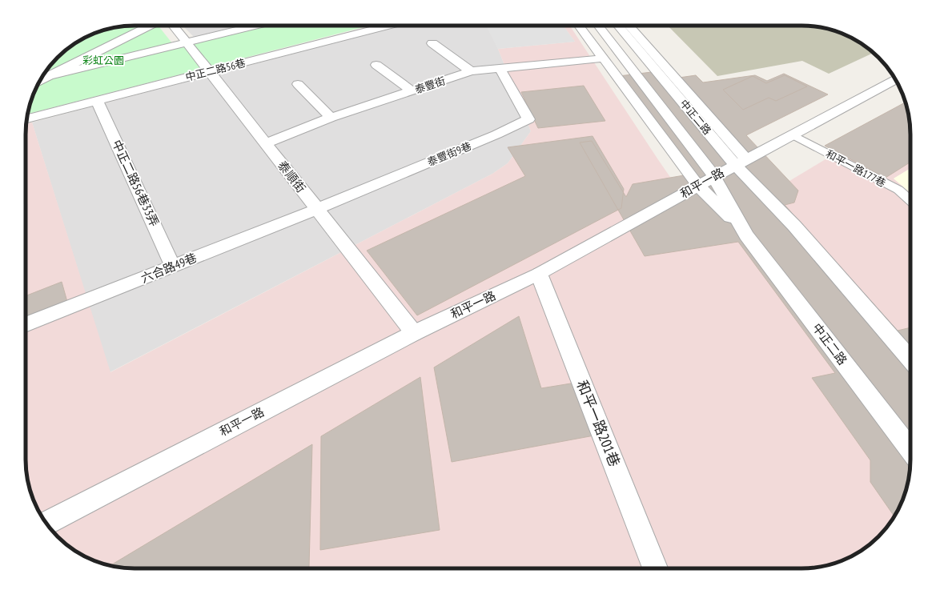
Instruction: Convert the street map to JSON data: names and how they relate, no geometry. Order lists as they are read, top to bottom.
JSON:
{
  "streets": {
    "street": [
      "中正二路56巷",
      "泰豐街",
      "中正二路",
      "泰豐街9巷",
      "泰順街",
      "中正二路56巷33弄",
      "和平一路",
      "六合路49巷",
      "和平一路201巷"
    ],
    "lane": ["和平一路177巷"]
  },
  "crossings": [
    ["中正二路56巷", "泰順街"],
    ["中正二路56巷", "中正二路56巷33弄"],
    ["泰豐街", "中正二路"],
    ["泰豐街", "泰豐街9巷"],
    ["泰豐街", "泰順街"],
    ["中正二路", "和平一路"],
    ["泰豐街9巷", "泰順街"],
    ["泰豐街9巷", "六合路49巷"],
    ["和平一路177巷", "和平一路"],
    ["泰順街", "和平一路"],
    ["泰順街", "六合路49巷"],
    ["中正二路56巷33弄", "六合路49巷"],
    ["和平一路", "和平一路201巷"]
  ],
  "parks": ["彩虹公園"]
}
